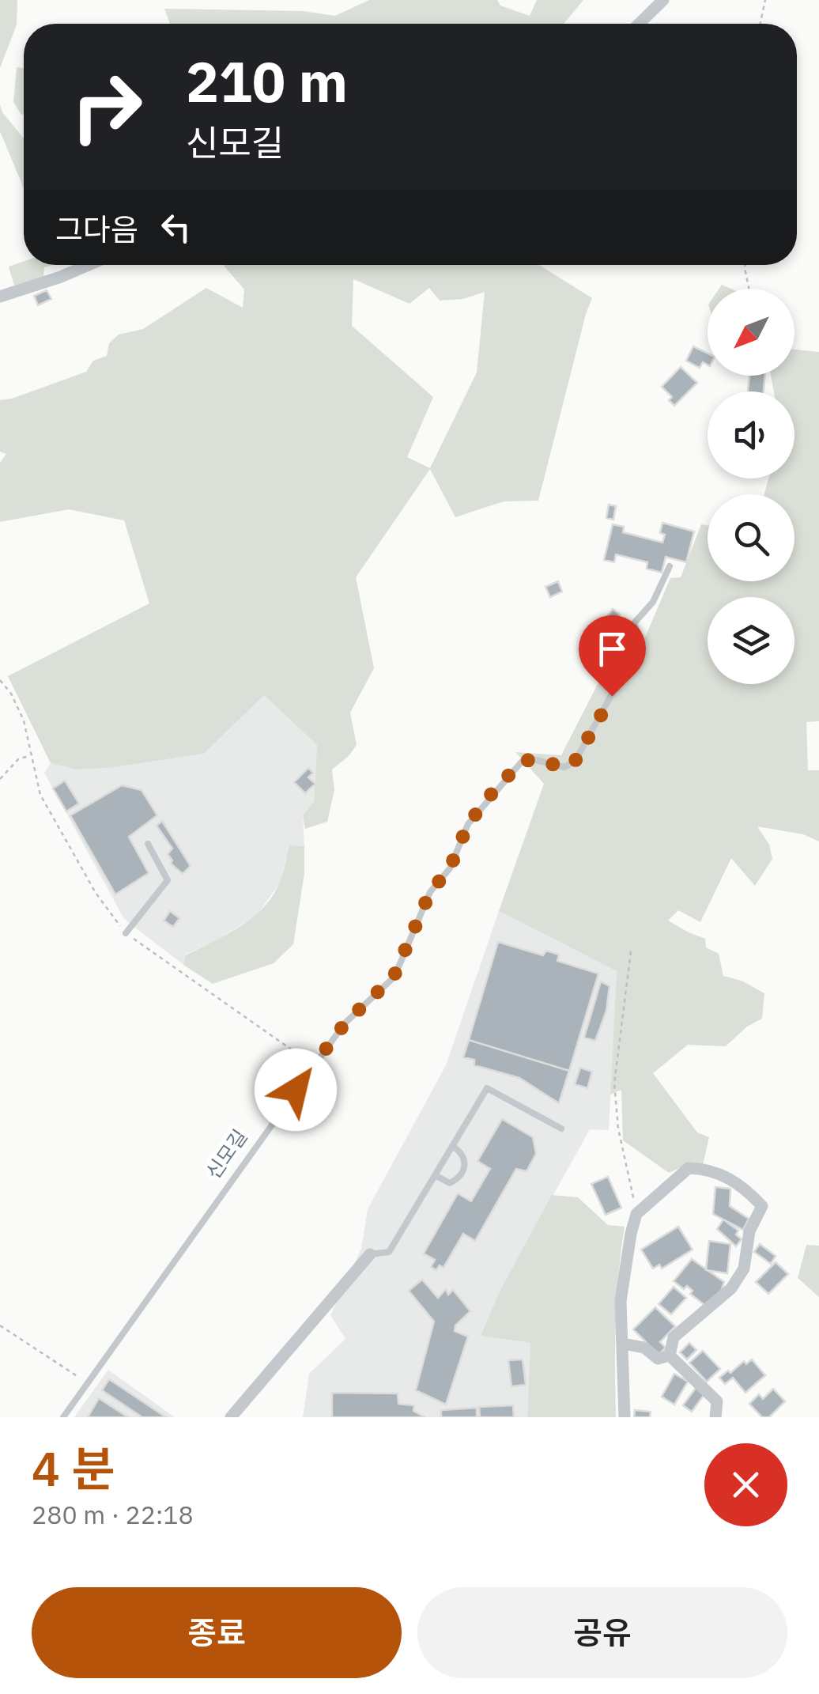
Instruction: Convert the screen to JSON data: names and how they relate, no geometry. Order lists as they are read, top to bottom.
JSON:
{
  "streets": {
    "lane": ["신모길"]
  },
  "north": "bottom left",
  "page": {
    "turn": ["210 m", "신모길"],
    "then": "그다음",
    "heading": ["4 분", "280 m · 22:18"],
    "buttons": ["종료", "공유"]
  }
}
